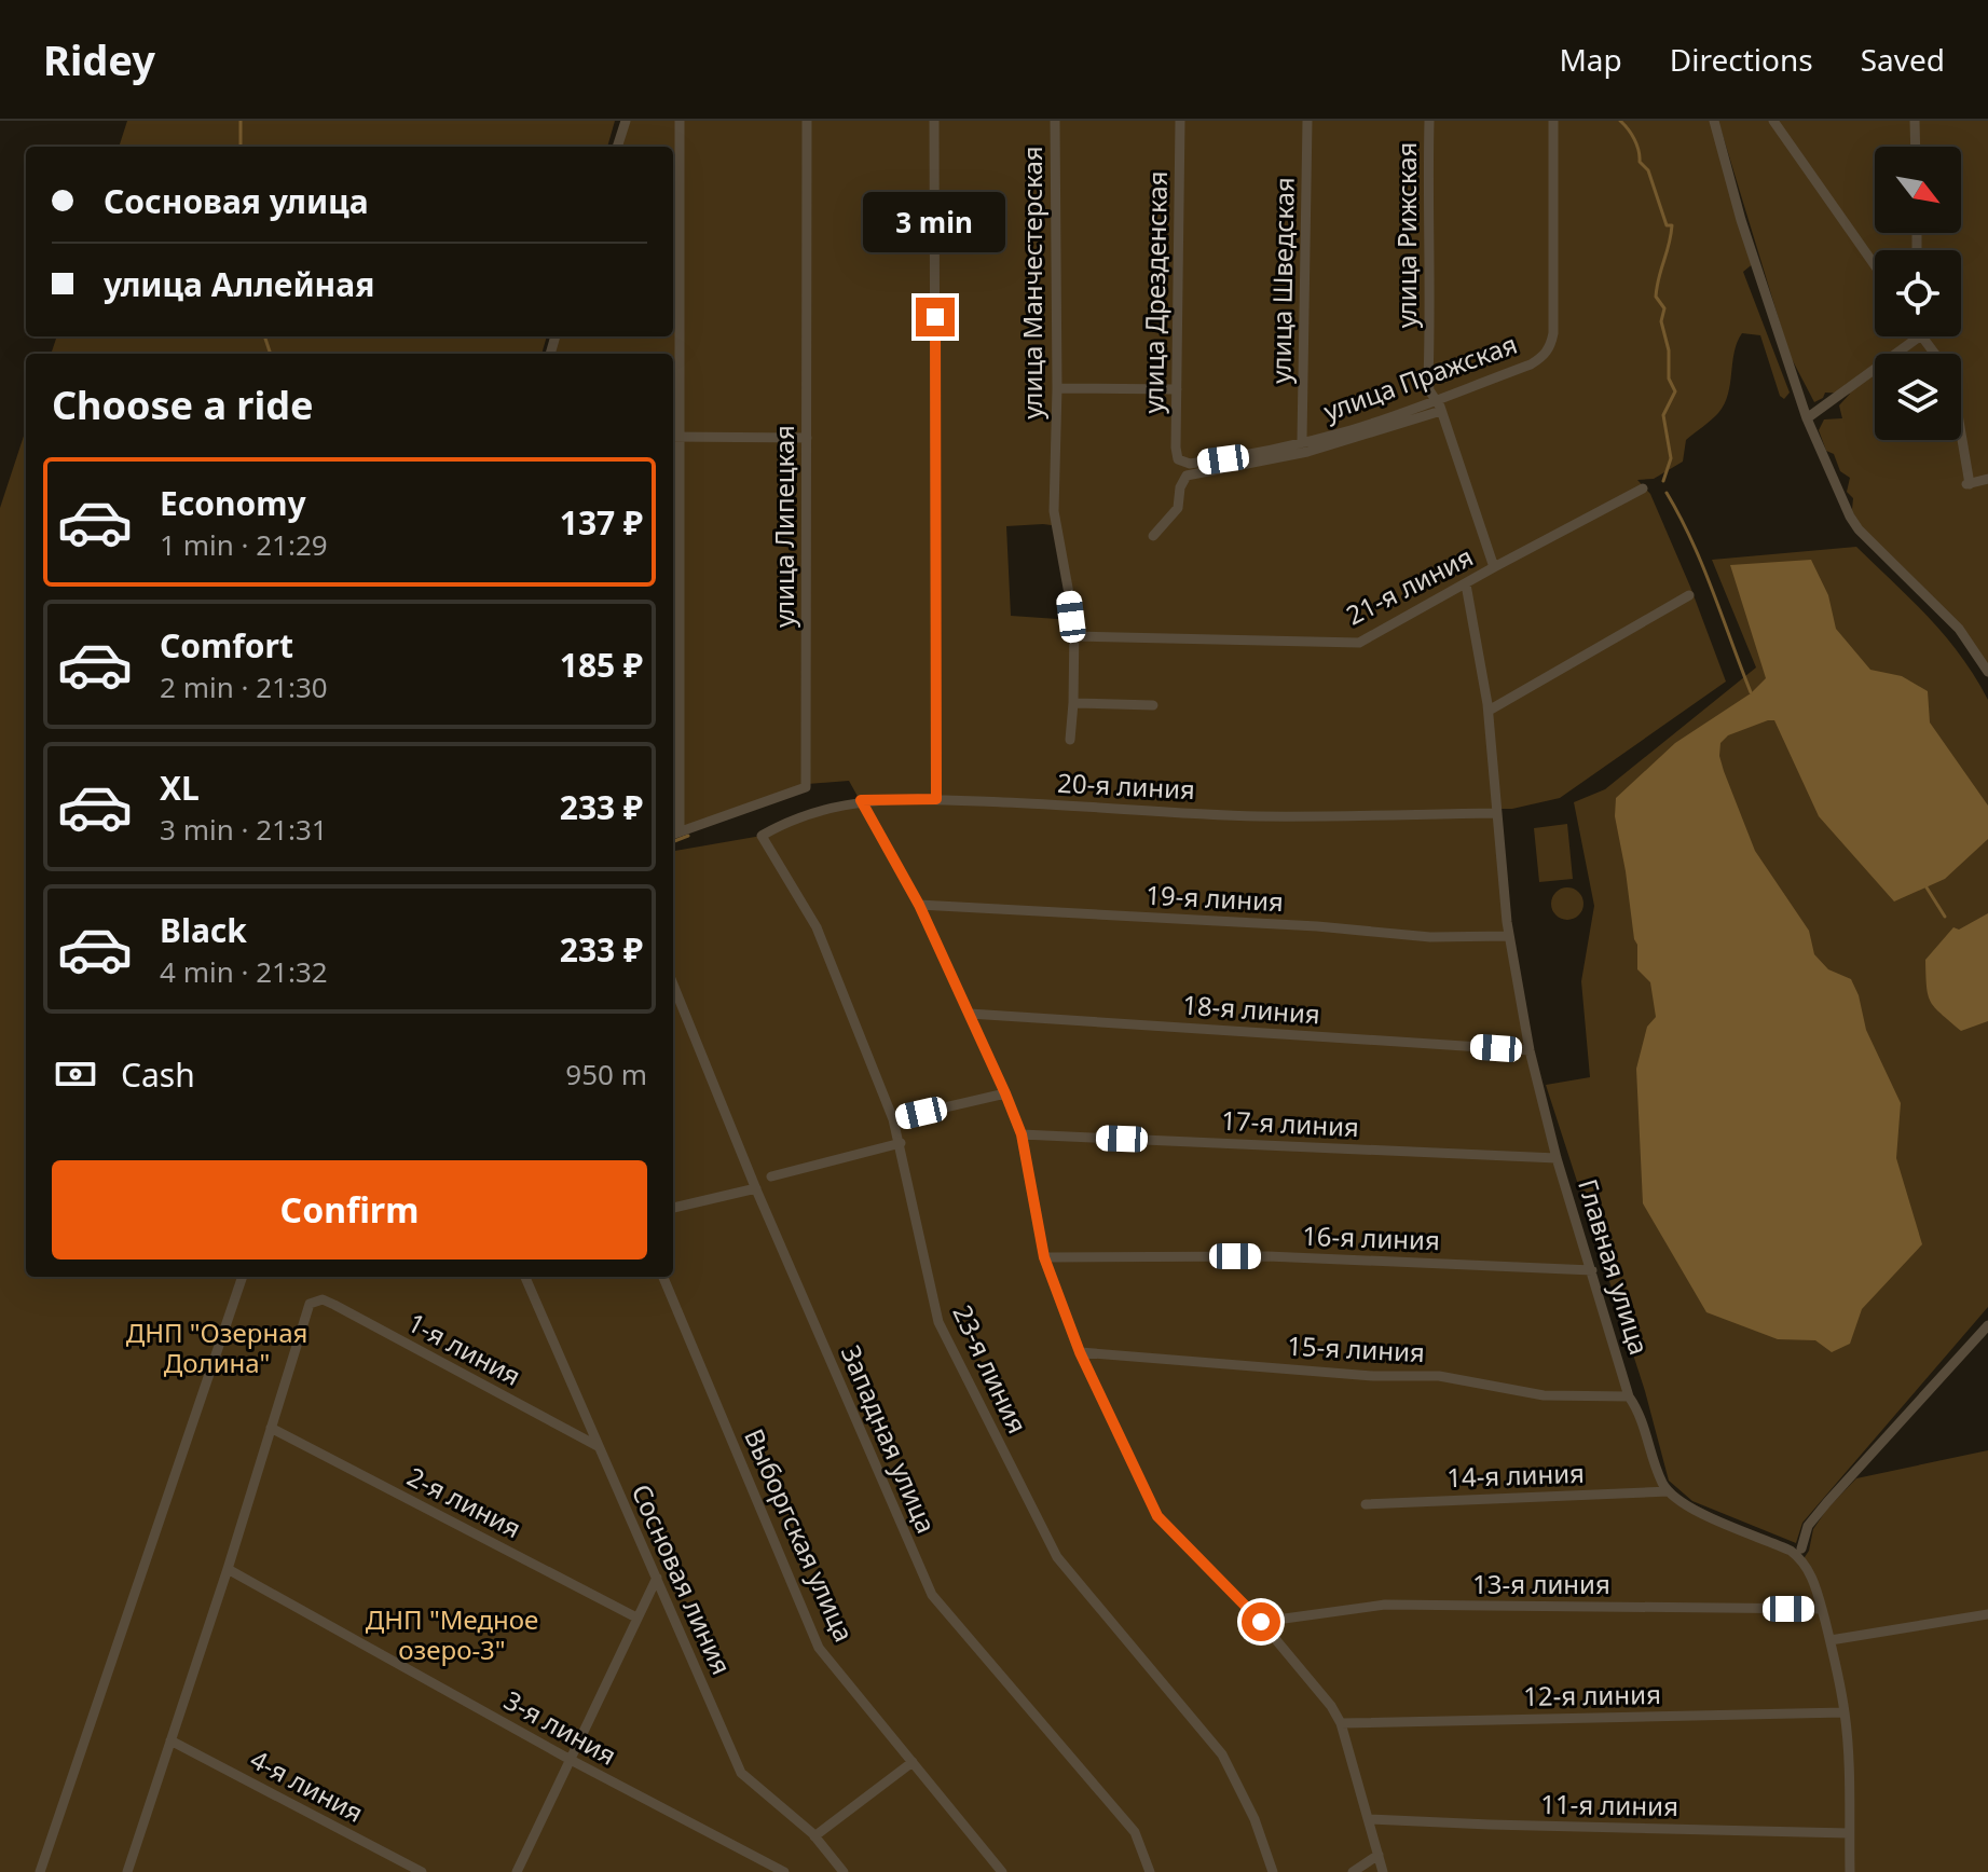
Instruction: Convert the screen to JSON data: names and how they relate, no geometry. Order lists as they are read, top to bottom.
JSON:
{
  "streets": {
    "street": [
      "улица Рижская",
      "улица Шведская",
      "улица Манчестерская",
      "улица Дрезденская",
      "улица Пражская",
      "улица Липецкая",
      "21-я линия",
      "20-я линия",
      "19-я линия",
      "18-я линия",
      "17-я линия",
      "16-я линия",
      "Главная улица",
      "1-я линия",
      "15-я линия",
      "23-я линия",
      "Западная улица",
      "14-я линия",
      "2-я линия",
      "Выборгская улица",
      "Сосновая линия",
      "13-я линия",
      "12-я линия",
      "3-я линия",
      "4-я линия",
      "11-я линия"
    ]
  },
  "crossings": [
    ["улица Рижская", "улица Пражская"],
    ["улица Шведская", "улица Пражская"],
    ["улица Манчестерская", "21-я линия"],
    ["улица Дрезденская", "улица Пражская"],
    ["21-я линия", "Главная улица"],
    ["20-я линия", "Главная улица"],
    ["20-я линия", "23-я линия"],
    ["19-я линия", "Главная улица"],
    ["18-я линия", "Главная улица"],
    ["17-я линия", "Главная улица"],
    ["16-я линия", "Главная улица"],
    ["Главная улица", "15-я линия"],
    ["Главная улица", "14-я линия"],
    ["1-я линия", "2-я линия"],
    ["1-я линия", "Сосновая линия"]
  ],
  "parks": ["ДНП \"Озерная Долина\"", "ДНП \"Медное озеро-3\""],
  "north": "bottom right",
  "page": {
    "header": "Ridey",
    "nav": ["Map", "Directions", "Saved"],
    "banner": ["Сосновая улица", "улица Аллейная"],
    "bubble": "3 min",
    "heading": "Choose a ride",
    "list": [
      {
        "name": "Economy",
        "note": "1 min · 21:29",
        "value": "137 ₽"
      },
      {
        "name": "Comfort",
        "note": "2 min · 21:30",
        "value": "185 ₽"
      },
      {
        "name": "XL",
        "note": "3 min · 21:31",
        "value": "233 ₽"
      },
      {
        "name": "Black",
        "note": "4 min · 21:32",
        "value": "233 ₽"
      }
    ],
    "pay": ["Cash", "950 m"],
    "buttons": "Confirm"
  }
}
